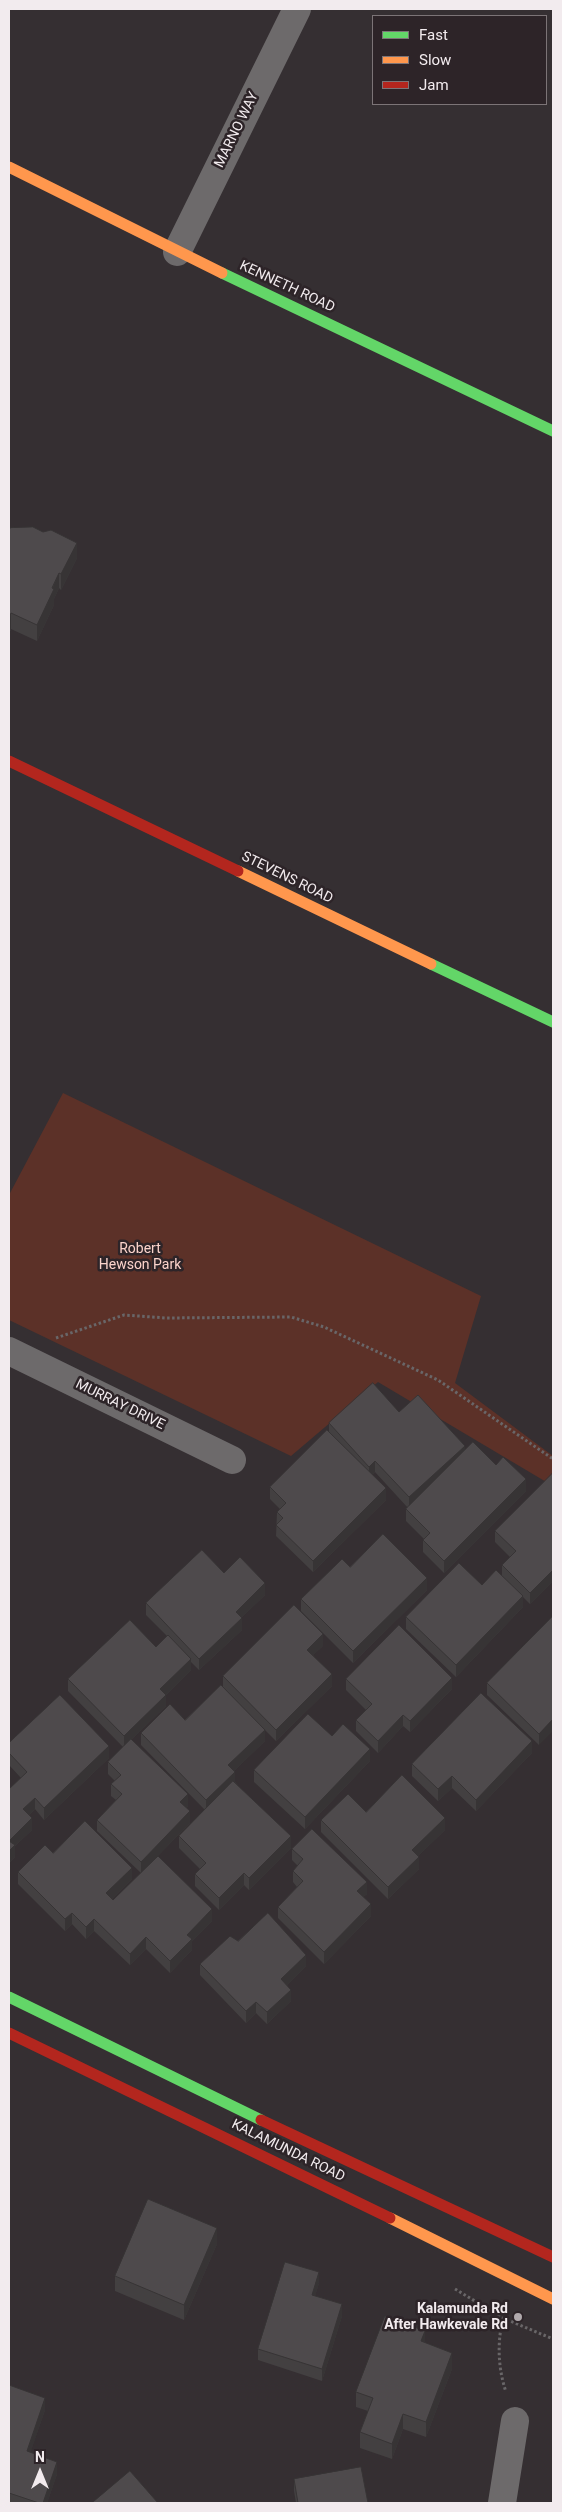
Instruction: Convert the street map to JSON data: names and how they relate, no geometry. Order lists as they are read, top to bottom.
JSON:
{
  "streets": {
    "street": [
      "MARNO WAY",
      "KENNETH ROAD",
      "STEVENS ROAD",
      "MURRAY DRIVE",
      "KALAMUNDA ROAD"
    ]
  },
  "crossings": [
    ["MARNO WAY", "KENNETH ROAD"]
  ],
  "parks": ["Robert Hewson Park"],
  "places": ["Kalamunda Rd After Hawkevale Rd"],
  "legend": ["Fast", "Slow", "Jam"],
  "north": "top"
}
